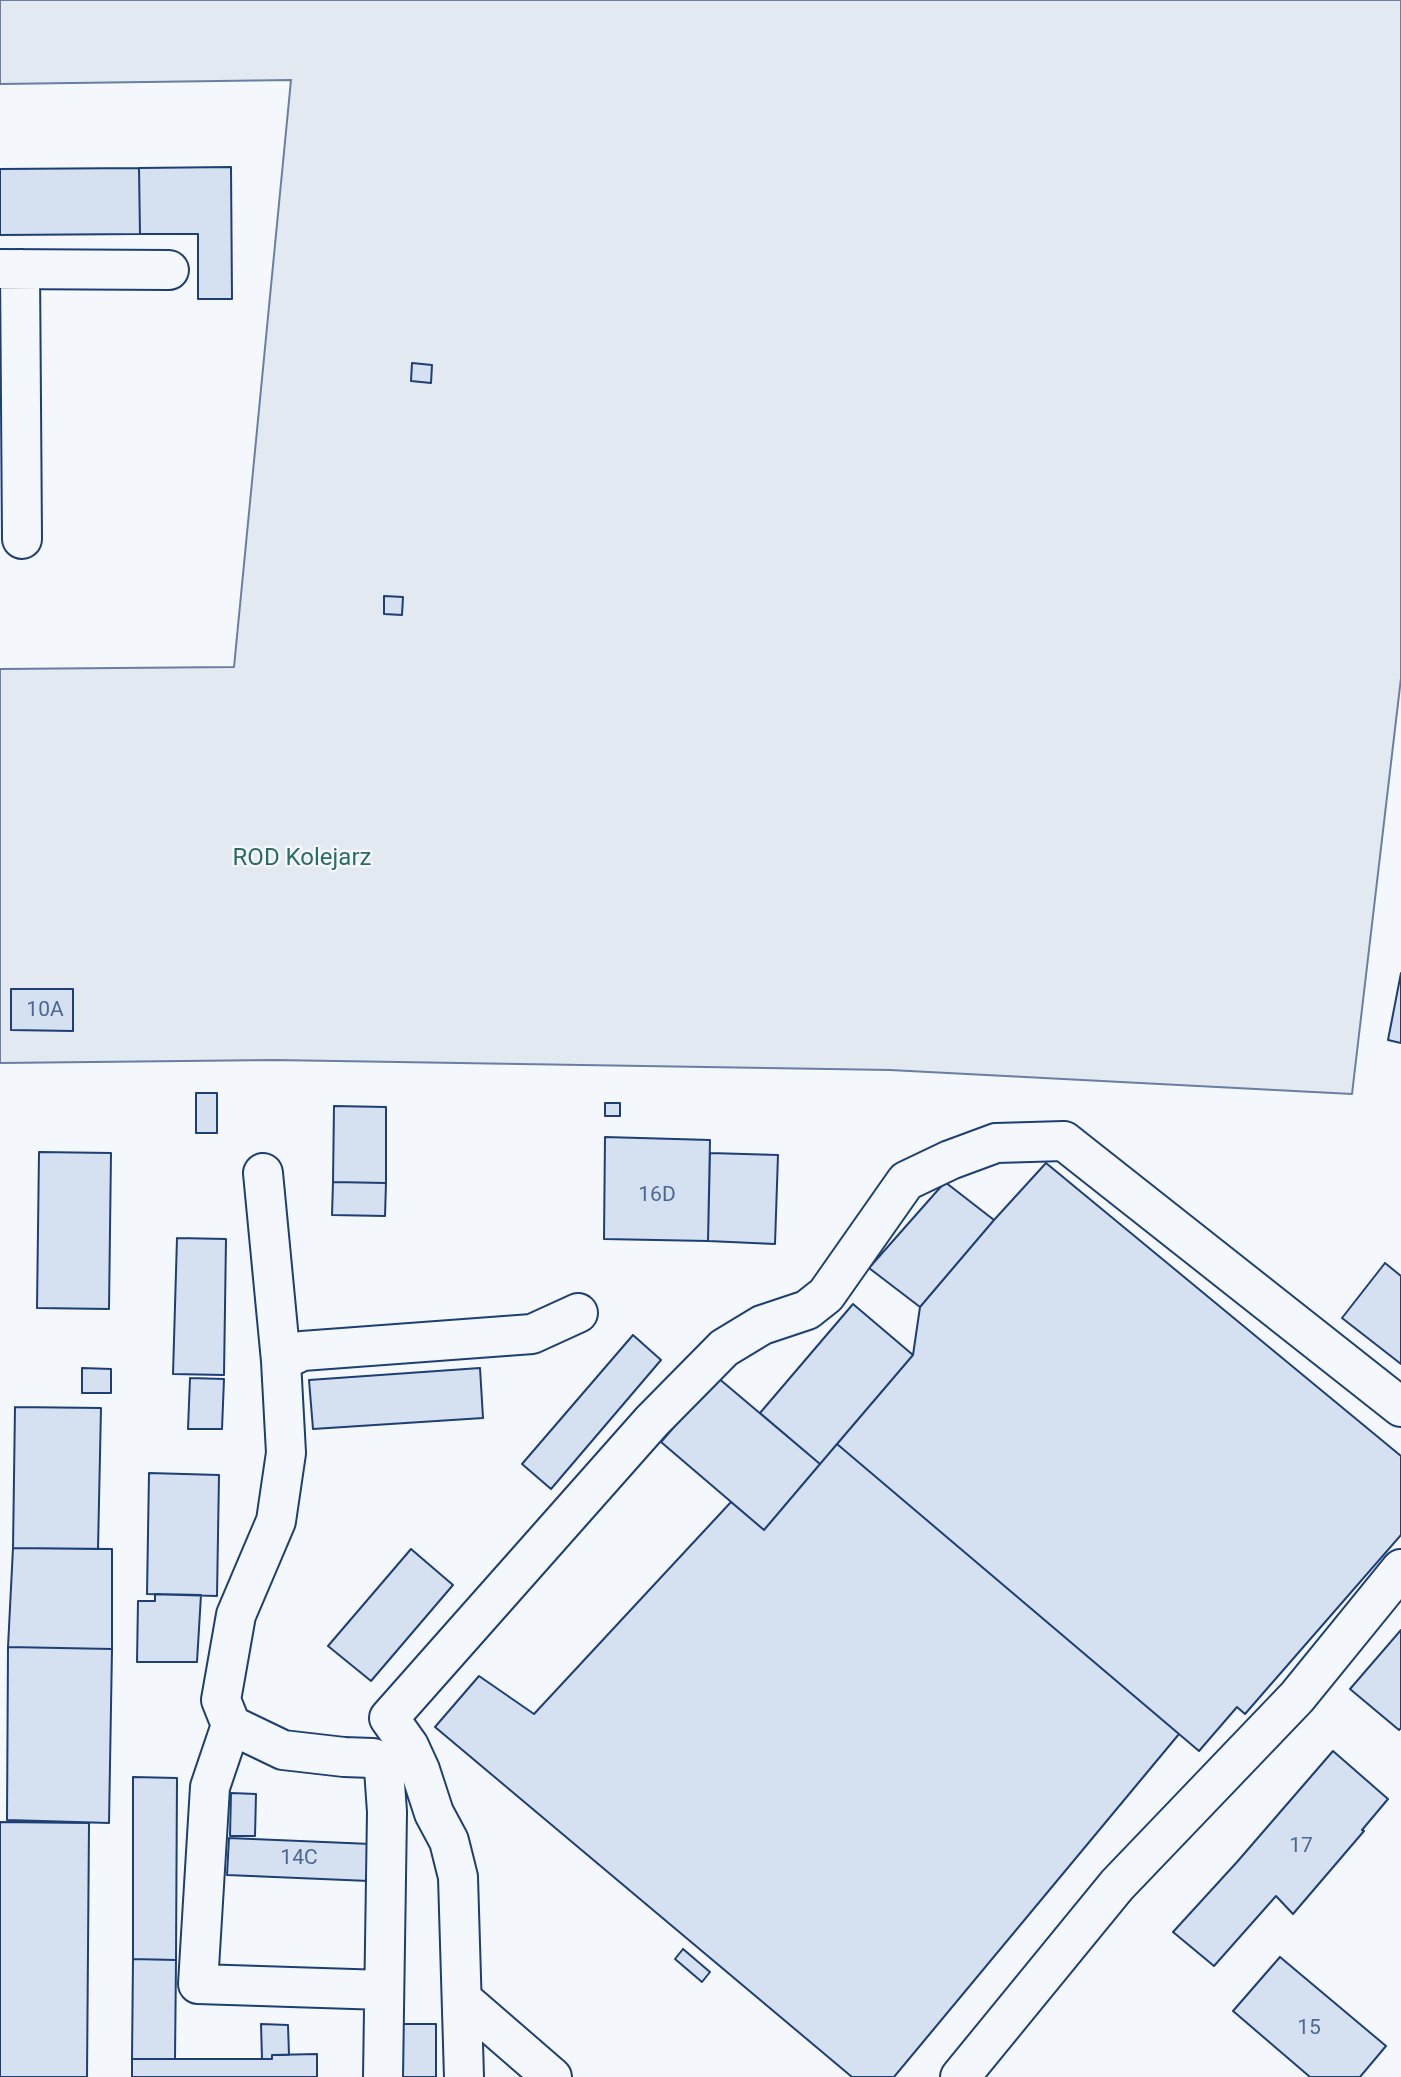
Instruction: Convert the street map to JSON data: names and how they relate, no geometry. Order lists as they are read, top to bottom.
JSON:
{
  "parks": ["ROD Kolejarz"],
  "house_numbers": [
    "10A",
    "16D",
    "17",
    "14C",
    "15"
  ]
}
